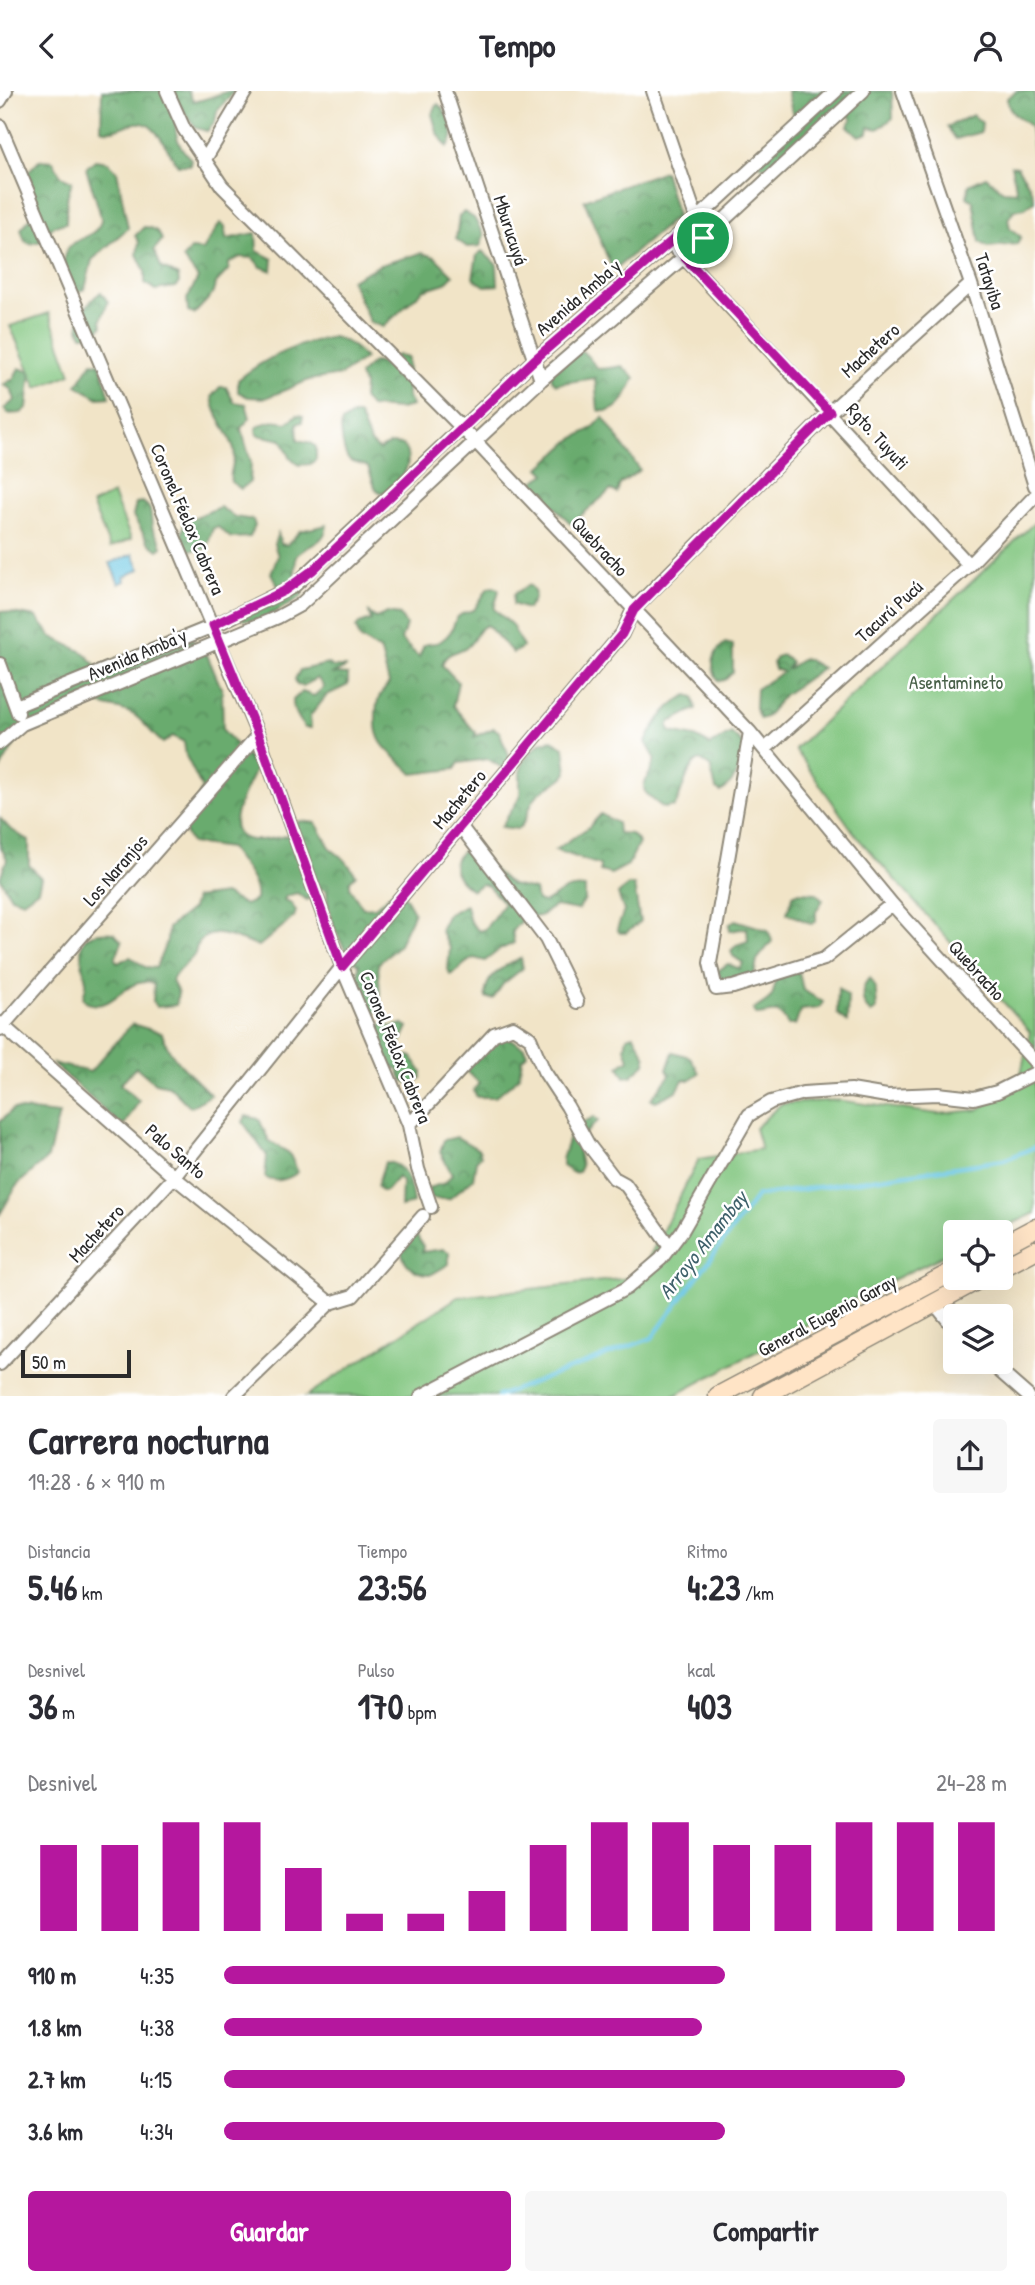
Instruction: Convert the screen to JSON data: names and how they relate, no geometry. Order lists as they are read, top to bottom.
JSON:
{
  "streets": {
    "street": [
      "Mburucuyá",
      "Tatayiba",
      "Avenida Amba'y",
      "Machetero",
      "Rgto. Tuyuti",
      "Coronel Féelox Cabrera",
      "Quebracho",
      "Tacurú Pucú",
      "Los Naranjos",
      "Palo Santo",
      "General Eugenio Garay"
    ]
  },
  "crossings": [
    ["Mburucuyá", "Avenida Amba'y"],
    ["Tatayiba", "Machetero"],
    ["Avenida Amba'y", "Rgto. Tuyuti"],
    ["Avenida Amba'y", "Coronel Féelox Cabrera"],
    ["Avenida Amba'y", "Quebracho"],
    ["Machetero", "Rgto. Tuyuti"],
    ["Machetero", "Coronel Féelox Cabrera"],
    ["Machetero", "Quebracho"],
    ["Machetero", "Palo Santo"],
    ["Rgto. Tuyuti", "Tacurú Pucú"],
    ["Coronel Féelox Cabrera", "Los Naranjos"],
    ["Coronel Féelox Cabrera", "Palo Santo"],
    ["Quebracho", "Tacurú Pucú"],
    ["Los Naranjos", "Palo Santo"]
  ],
  "water": ["Arroyo Amambay"],
  "parks": ["Asentamineto"],
  "scale_bar": "50 m",
  "page": {
    "header": "Tempo",
    "scale": "50 m",
    "heading": ["Carrera nocturna", "19:28 · 6 × 910 m"],
    "stats": [
      ["Distancia", "5.46 km"],
      ["Tiempo", "23:56"],
      ["Ritmo", "4:23 /km"],
      ["Desnivel", "36 m"],
      ["Pulso", "170 bpm"],
      ["kcal", "403"]
    ],
    "chart": ["Desnivel", "24–28 m"],
    "list": [
      {
        "name": "910 m",
        "note": "4:35"
      },
      {
        "name": "1.8 km",
        "note": "4:38"
      },
      {
        "name": "2.7 km",
        "note": "4:15"
      },
      {
        "name": "3.6 km",
        "note": "4:34"
      }
    ],
    "buttons": ["Guardar", "Compartir"]
  }
}
